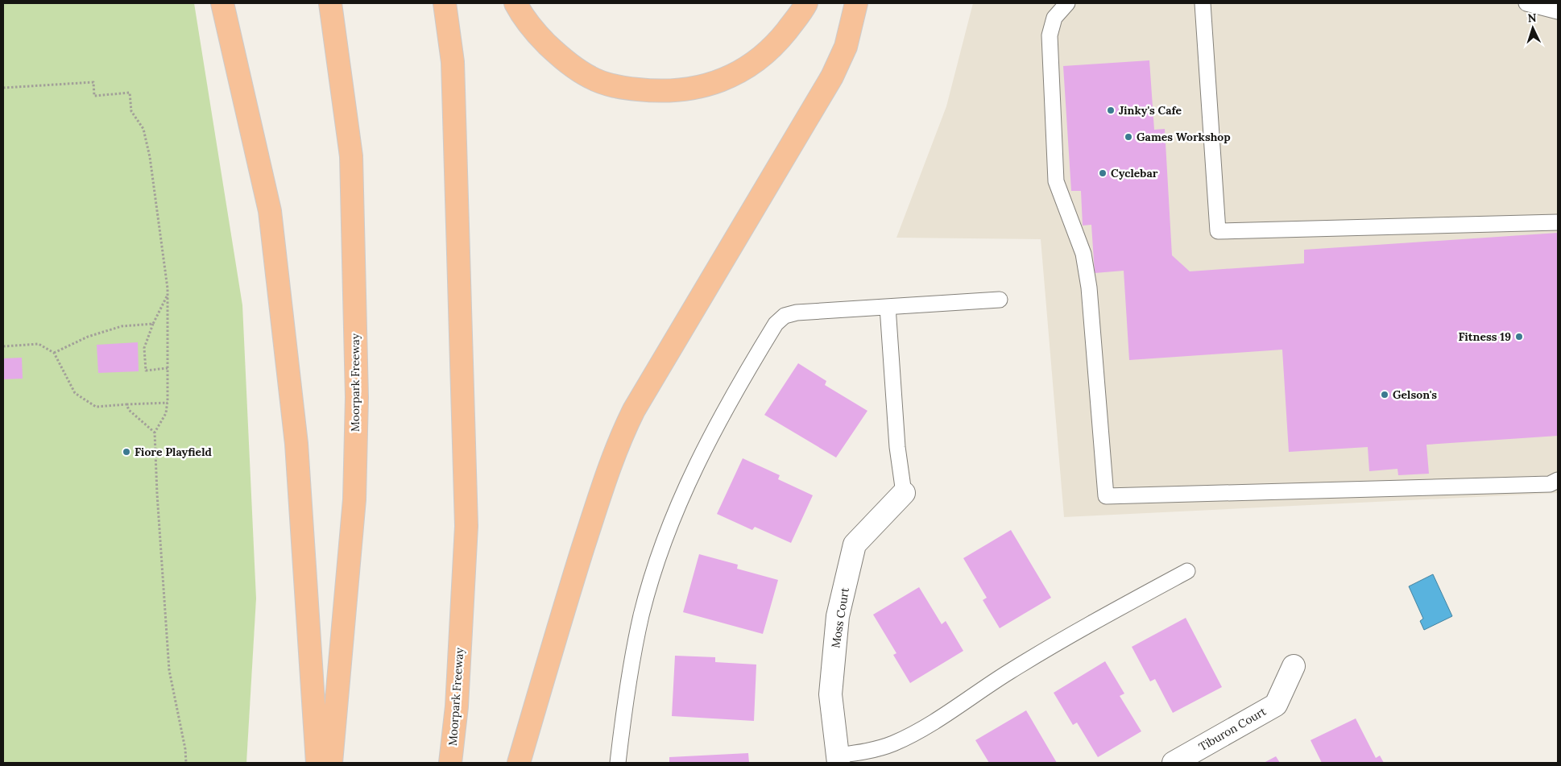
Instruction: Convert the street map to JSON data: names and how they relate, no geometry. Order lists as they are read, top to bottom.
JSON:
{
  "streets": {
    "highway": ["Moorpark Freeway"],
    "street": ["Moss Court", "Tiburon Court"]
  },
  "places": [
    "Jinky's Cafe",
    "Games Workshop",
    "Cyclebar",
    "Fitness 19",
    "Gelson's",
    "Fiore Playfield"
  ],
  "north": "top"
}
